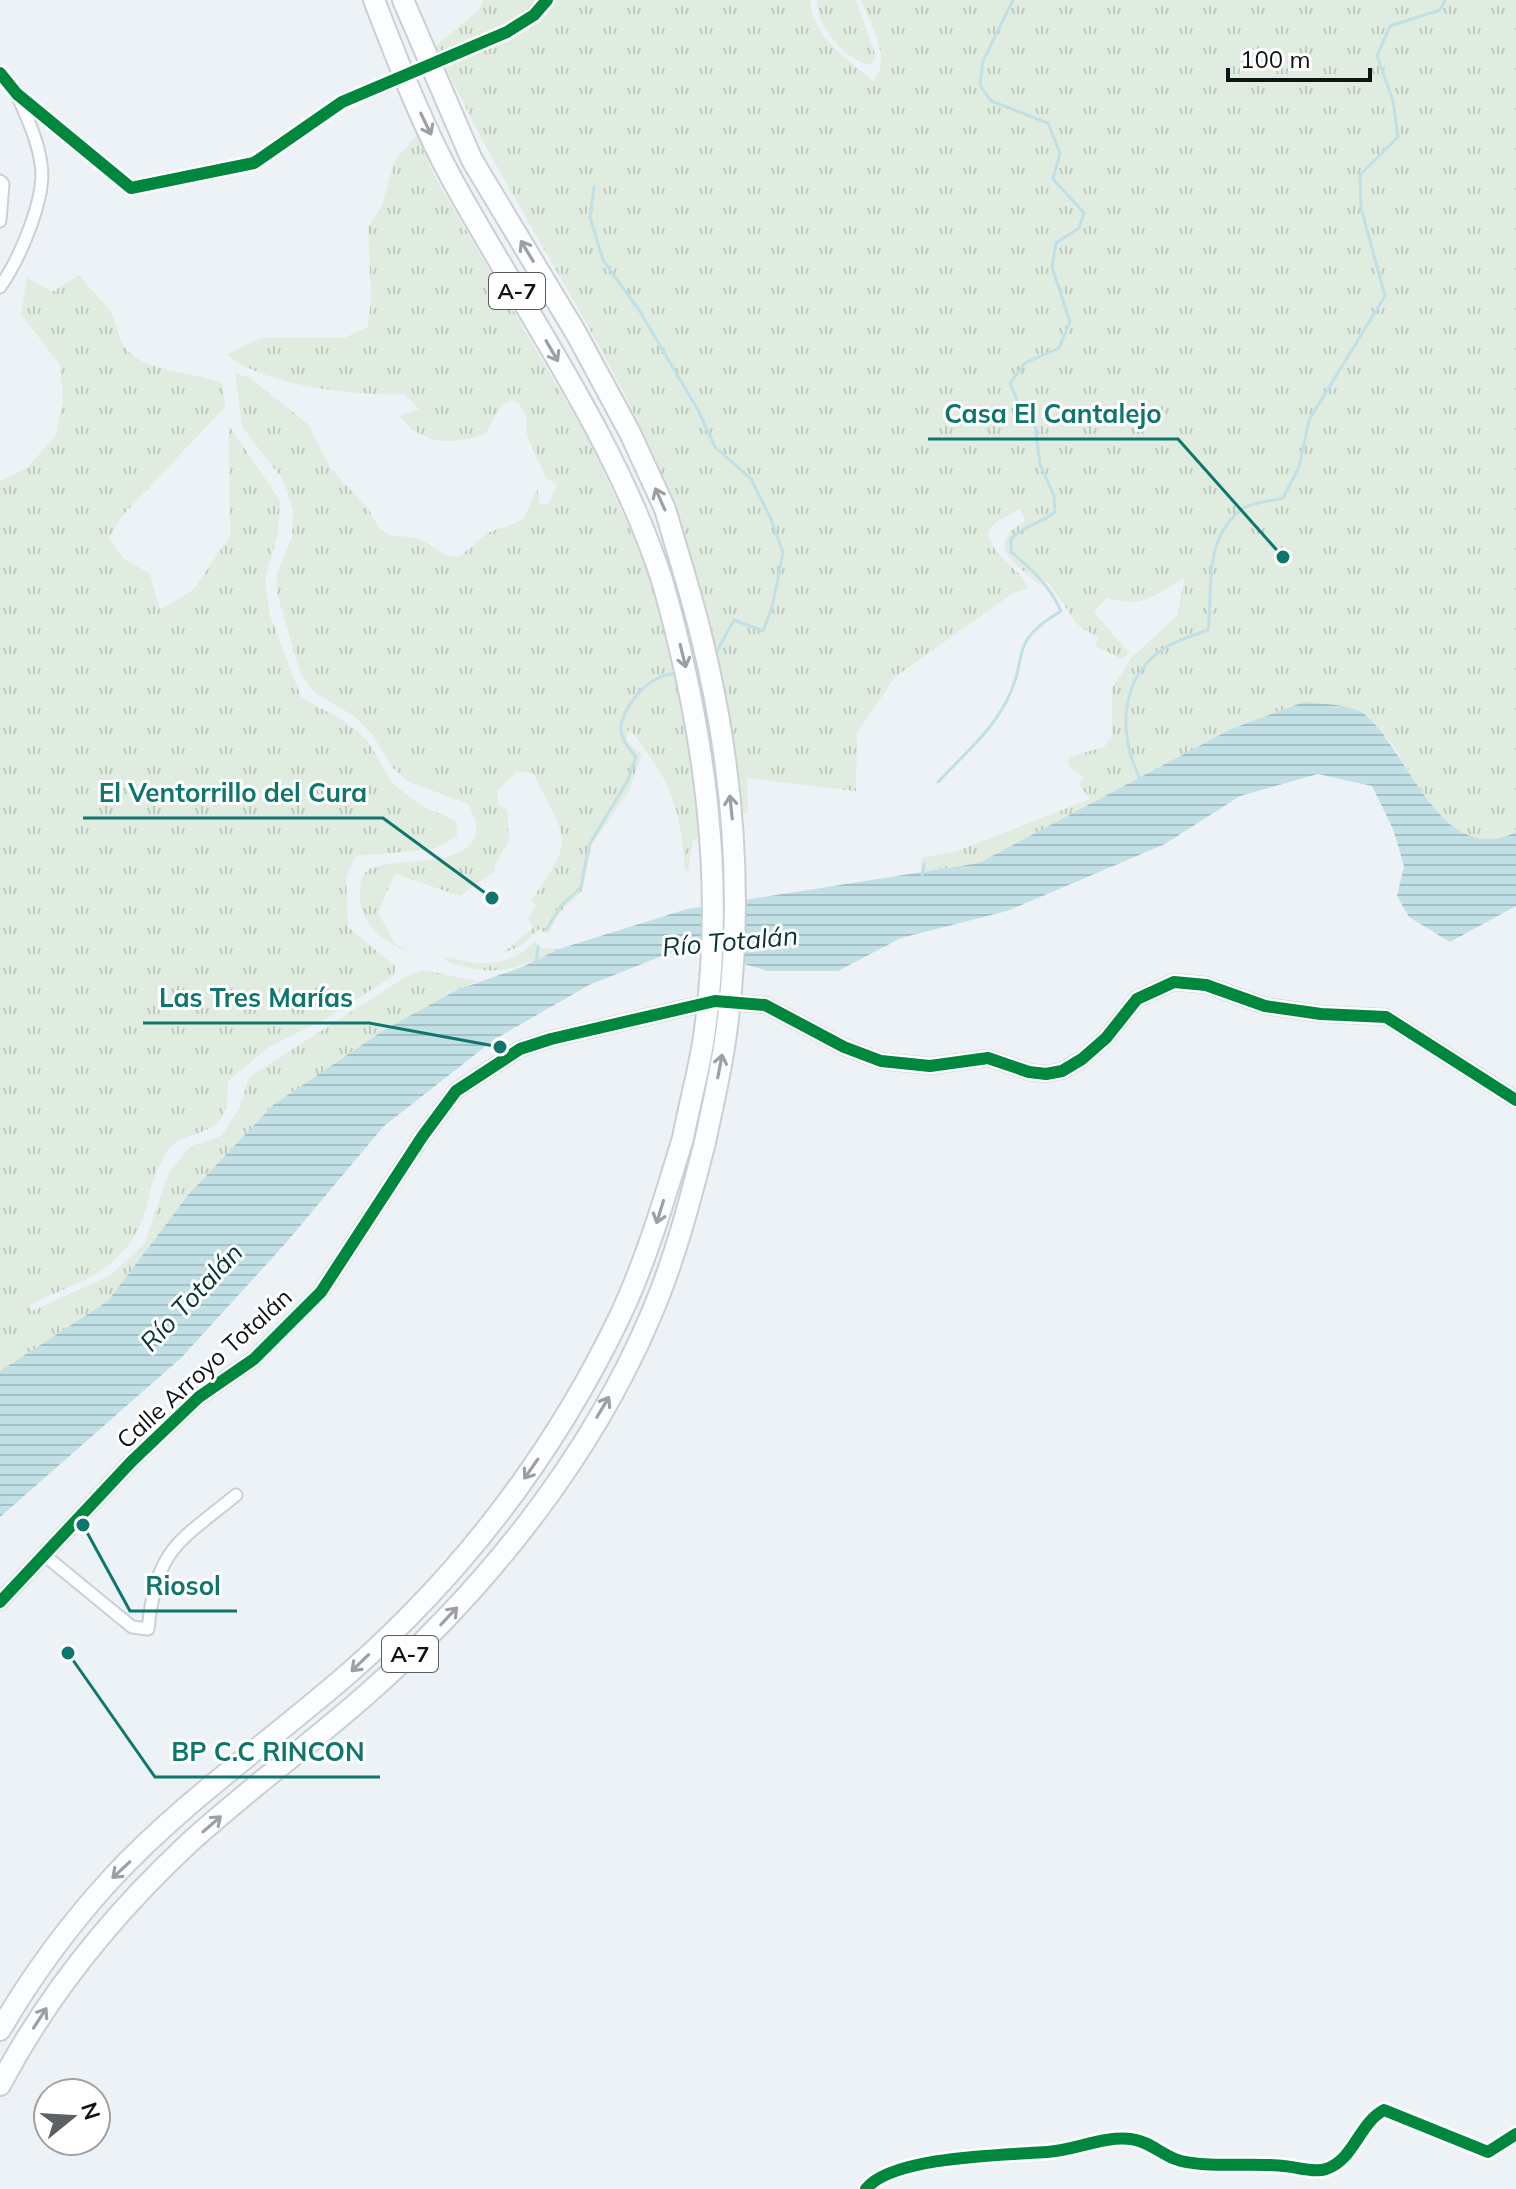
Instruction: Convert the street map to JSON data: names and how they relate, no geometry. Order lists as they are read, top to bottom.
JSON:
{
  "streets": {
    "highway": ["A-7"],
    "street": ["Calle Arroyo Totalán"]
  },
  "water": ["Río Totalán"],
  "places": [
    "Casa El Cantalejo",
    "El Ventorrillo del Cura",
    "Las Tres Marías",
    "Riosol",
    "BP C.C RINCON"
  ],
  "scale_bar": "100 m",
  "north": "right"
}
